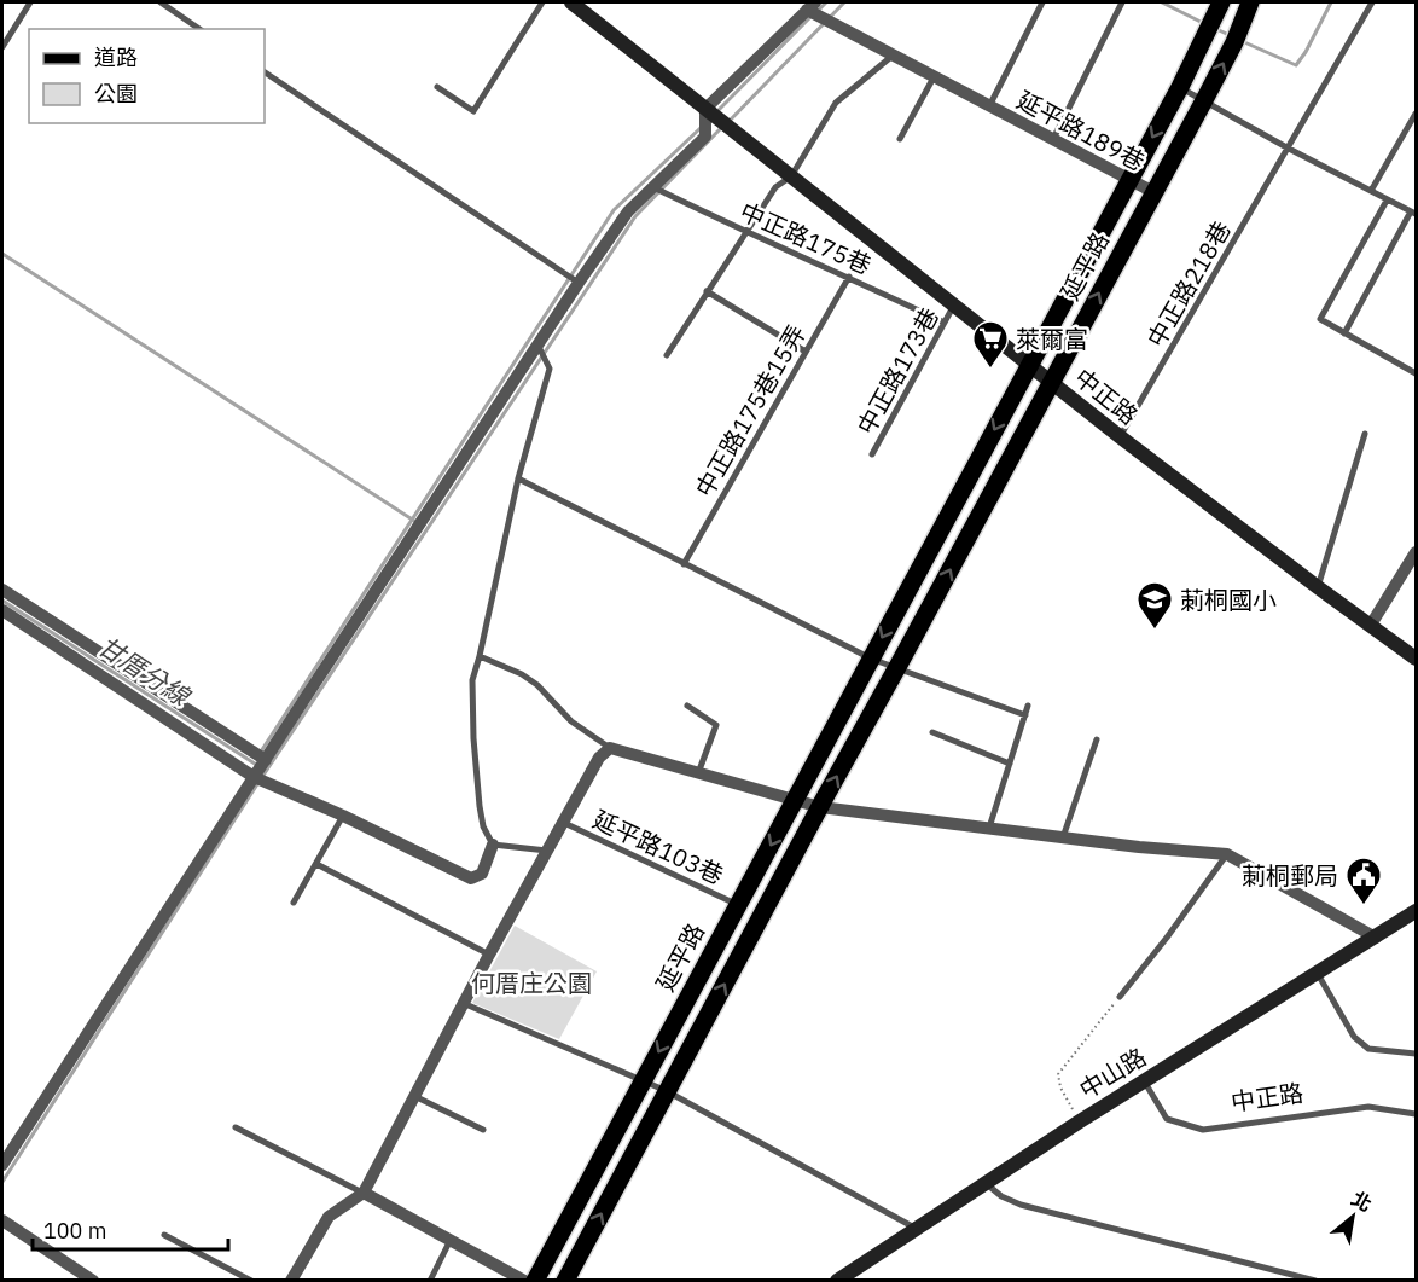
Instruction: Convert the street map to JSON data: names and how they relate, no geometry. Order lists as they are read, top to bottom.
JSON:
{
  "streets": {
    "main road": ["延平路"],
    "street": ["延平路189巷", "中正路", "中山路"],
    "lane": [
      "中正路175巷",
      "中正路218巷",
      "中正路173巷",
      "中正路175巷15弄",
      "延平路103巷"
    ]
  },
  "crossings": [
    ["延平路189巷", "延平路"],
    ["中正路175巷", "中正路173巷"],
    ["中正路175巷", "中正路175巷15弄"],
    ["延平路", "中正路"],
    ["延平路", "延平路103巷"],
    ["中正路218巷", "中正路"],
    ["中正路173巷", "中正路"],
    ["中正路", "中山路"]
  ],
  "water": ["甘厝分線"],
  "parks": ["何厝庄公園"],
  "places": {
    "supermarket": ["萊爾富"],
    "school or university": ["莿桐國小"],
    "public building": ["莿桐郵局"]
  },
  "legend": ["道路", "公園"],
  "scale_bar": "100 m",
  "north": "top right"
}
